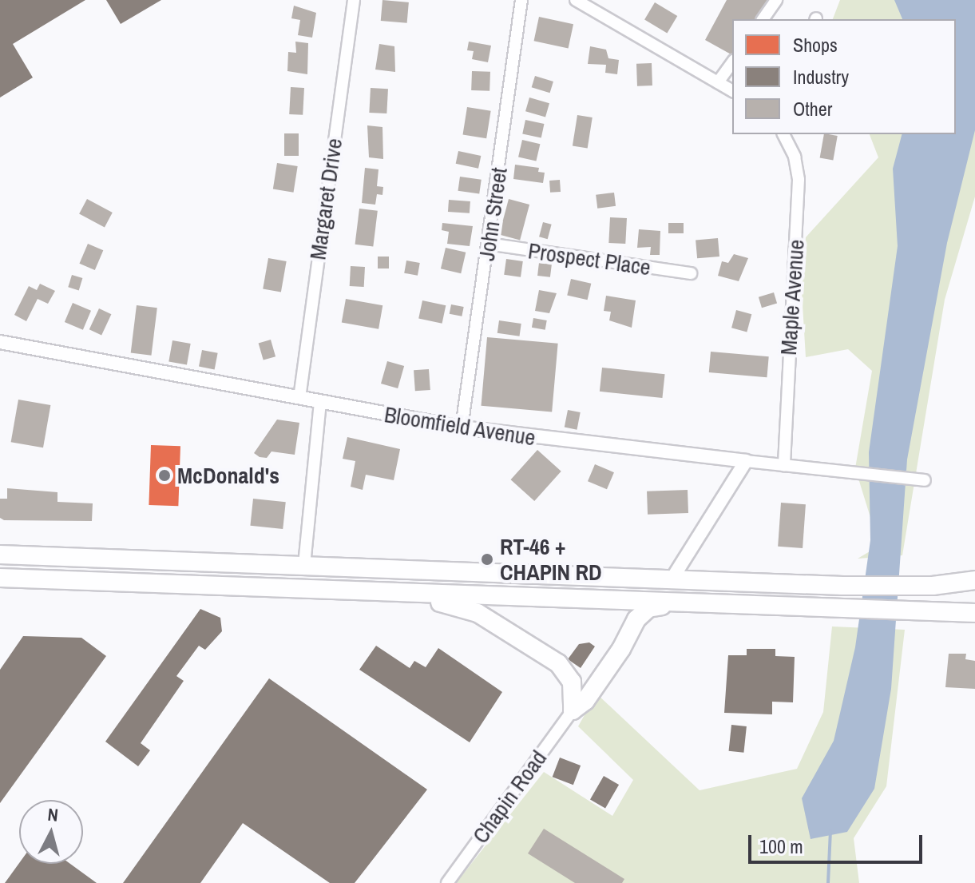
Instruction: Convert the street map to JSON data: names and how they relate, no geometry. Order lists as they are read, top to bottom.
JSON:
{
  "streets": {
    "street": [
      "Margaret Drive",
      "John Street",
      "Prospect Place",
      "Maple Avenue",
      "Bloomfield Avenue",
      "Chapin Road"
    ]
  },
  "crossings": [
    ["Margaret Drive", "Bloomfield Avenue"],
    ["John Street", "Prospect Place"],
    ["John Street", "Bloomfield Avenue"],
    ["Maple Avenue", "Bloomfield Avenue"]
  ],
  "places": ["McDonald's", "RT-46 + CHAPIN RD"],
  "legend": ["Shops", "Industry", "Other"],
  "scale_bar": "100 m",
  "north": "top"
}
